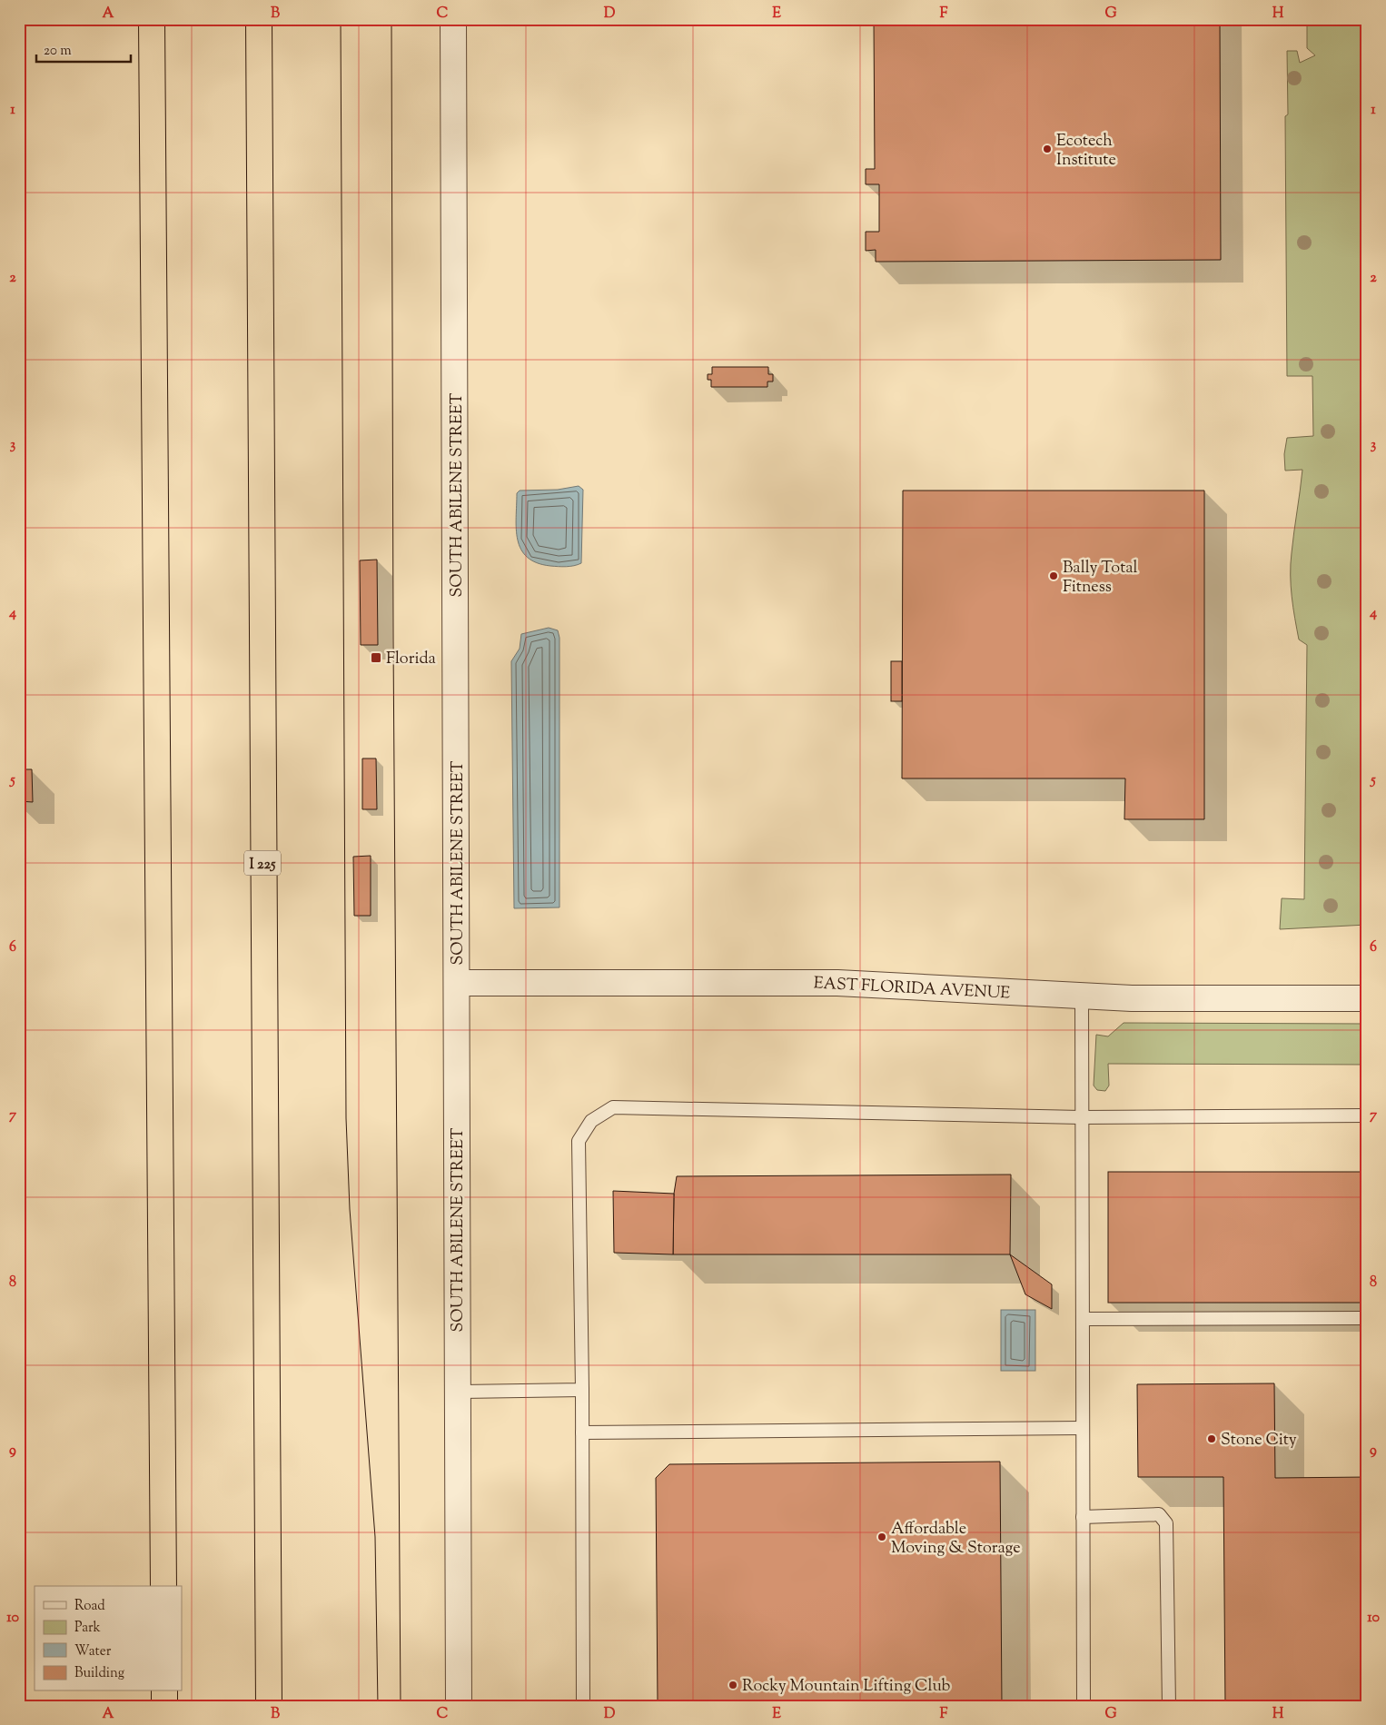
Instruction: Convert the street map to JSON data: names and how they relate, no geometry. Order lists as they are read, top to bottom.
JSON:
{
  "streets": {
    "highway": ["I 225"],
    "street": ["SOUTH ABILENE STREET", "EAST FLORIDA AVENUE"]
  },
  "crossings": [
    ["SOUTH ABILENE STREET", "EAST FLORIDA AVENUE"]
  ],
  "places": {
    "other": [
      "Ecotech Institute",
      "Bally Total Fitness",
      "Stone City",
      "Affordable Moving & Storage",
      "Rocky Mountain Lifting Club"
    ],
    "transit": ["Florida"]
  },
  "legend": [
    "Road",
    "Park",
    "Water",
    "Building"
  ],
  "scale_bar": "20 m",
  "grid": {
    "columns": [
      "A",
      "B",
      "C",
      "D",
      "E",
      "F",
      "G",
      "H"
    ],
    "rows": [
      "1",
      "2",
      "3",
      "4",
      "5",
      "6",
      "7",
      "8",
      "9",
      "10"
    ]
  }
}
